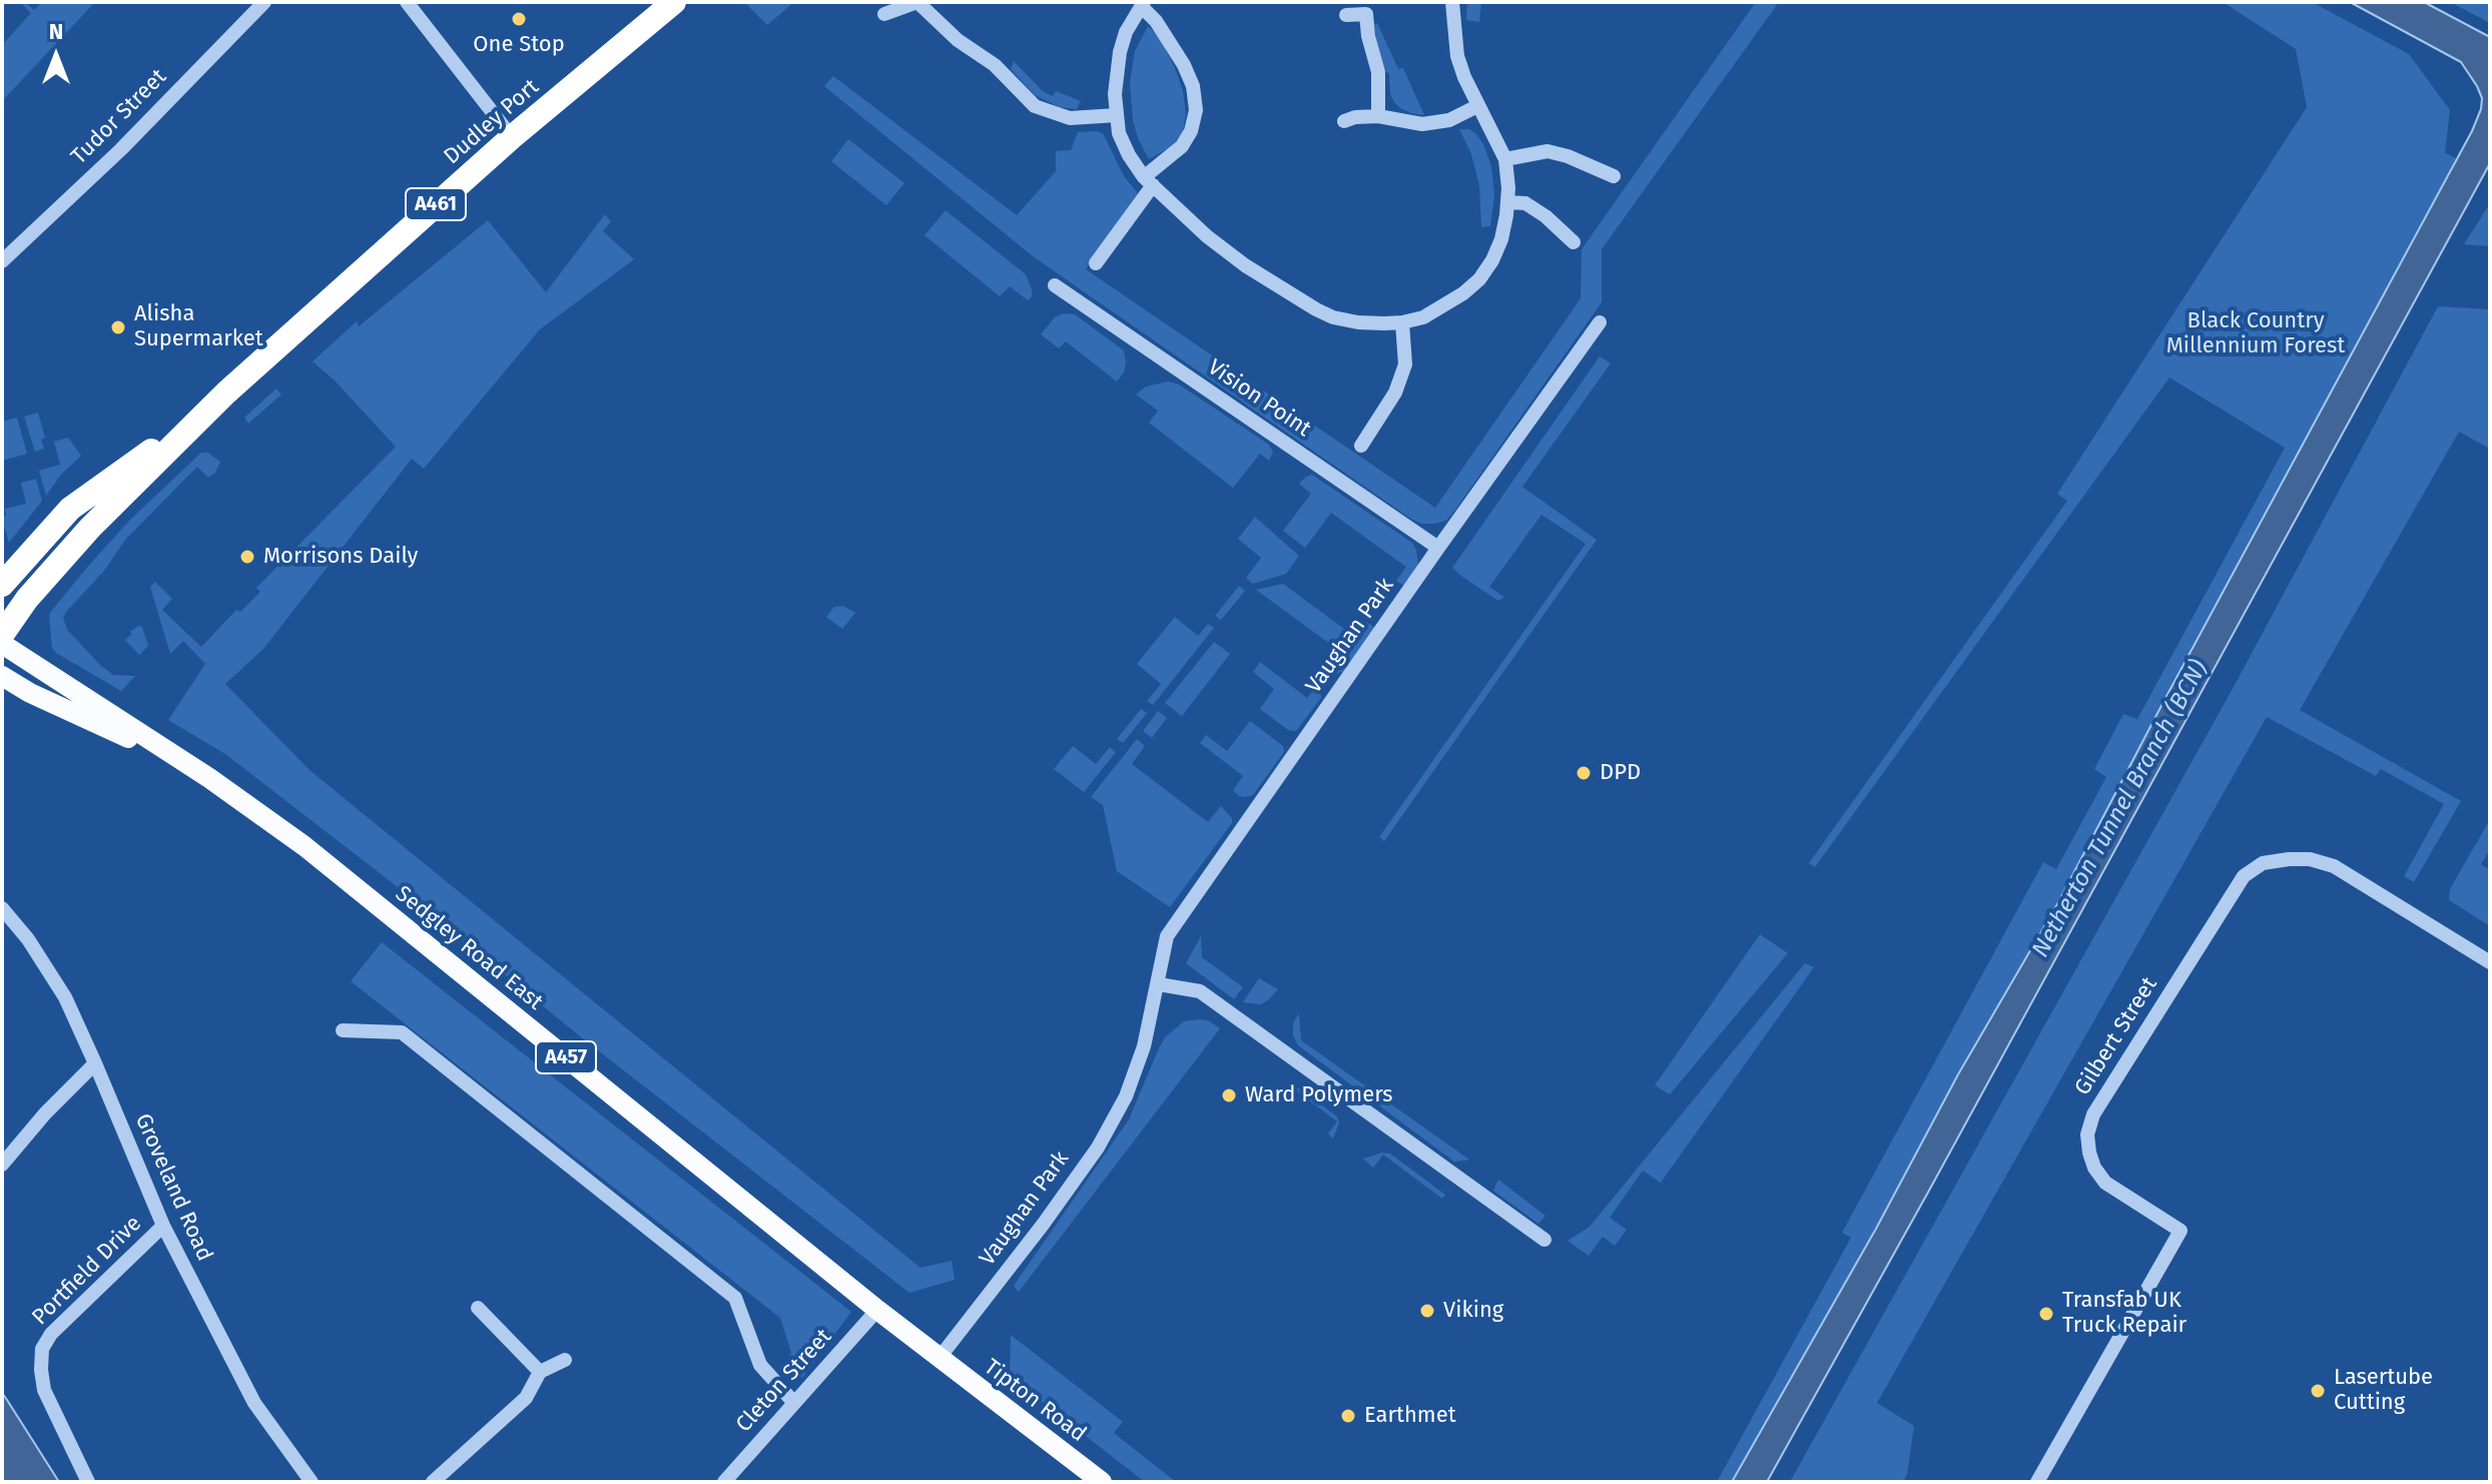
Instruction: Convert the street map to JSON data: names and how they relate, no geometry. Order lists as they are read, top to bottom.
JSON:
{
  "streets": {
    "highway": ["Dudley Port", "A461"],
    "main road": ["Sedgley Road East", "A457", "Tipton Road"],
    "street": [
      "Tudor Street",
      "Vision Point",
      "Vaughan Park",
      "Gilbert Street",
      "Groveland Road",
      "Portfield Drive",
      "Cleton Street"
    ]
  },
  "crossings": [
    ["Vision Point", "Vaughan Park"],
    ["Vaughan Park", "Sedgley Road East"],
    ["Vaughan Park", "Tipton Road"],
    ["Sedgley Road East", "Cleton Street"],
    ["Sedgley Road East", "Tipton Road"],
    ["Groveland Road", "Portfield Drive"]
  ],
  "water": ["Netherton Tunnel Branch (BCN)"],
  "parks": ["Black Country Millennium Forest"],
  "places": [
    "One Stop",
    "Alisha Supermarket",
    "Morrisons Daily",
    "DPD",
    "Ward Polymers",
    "Viking",
    "Transfab UK Truck Repair",
    "Lasertube Cutting",
    "Earthmet"
  ],
  "north": "top"
}
